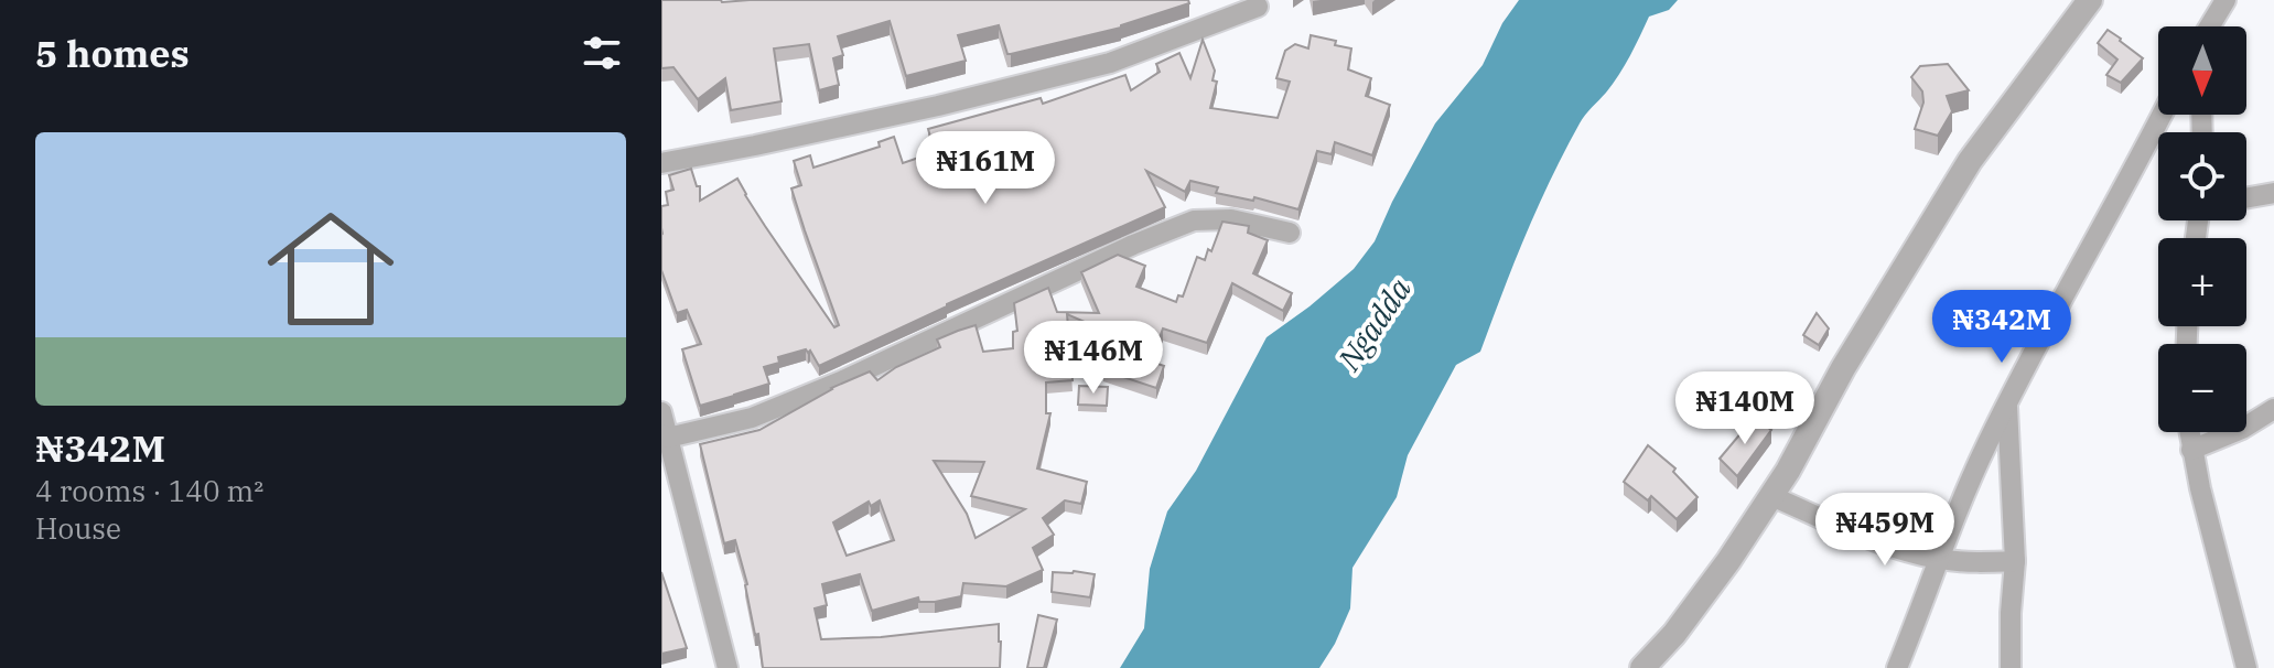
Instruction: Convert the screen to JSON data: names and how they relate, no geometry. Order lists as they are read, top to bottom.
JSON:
{
  "water": ["Ngadda"],
  "north": "bottom",
  "page": {
    "heading": "5 homes",
    "map_buttons": ["+", "−"],
    "list": [
      {
        "name": "₦342M",
        "note": "4 rooms · 140 m² · House"
      }
    ],
    "price": [
      "₦161M",
      "₦342M",
      "₦146M",
      "₦140M",
      "₦459M"
    ]
  }
}
